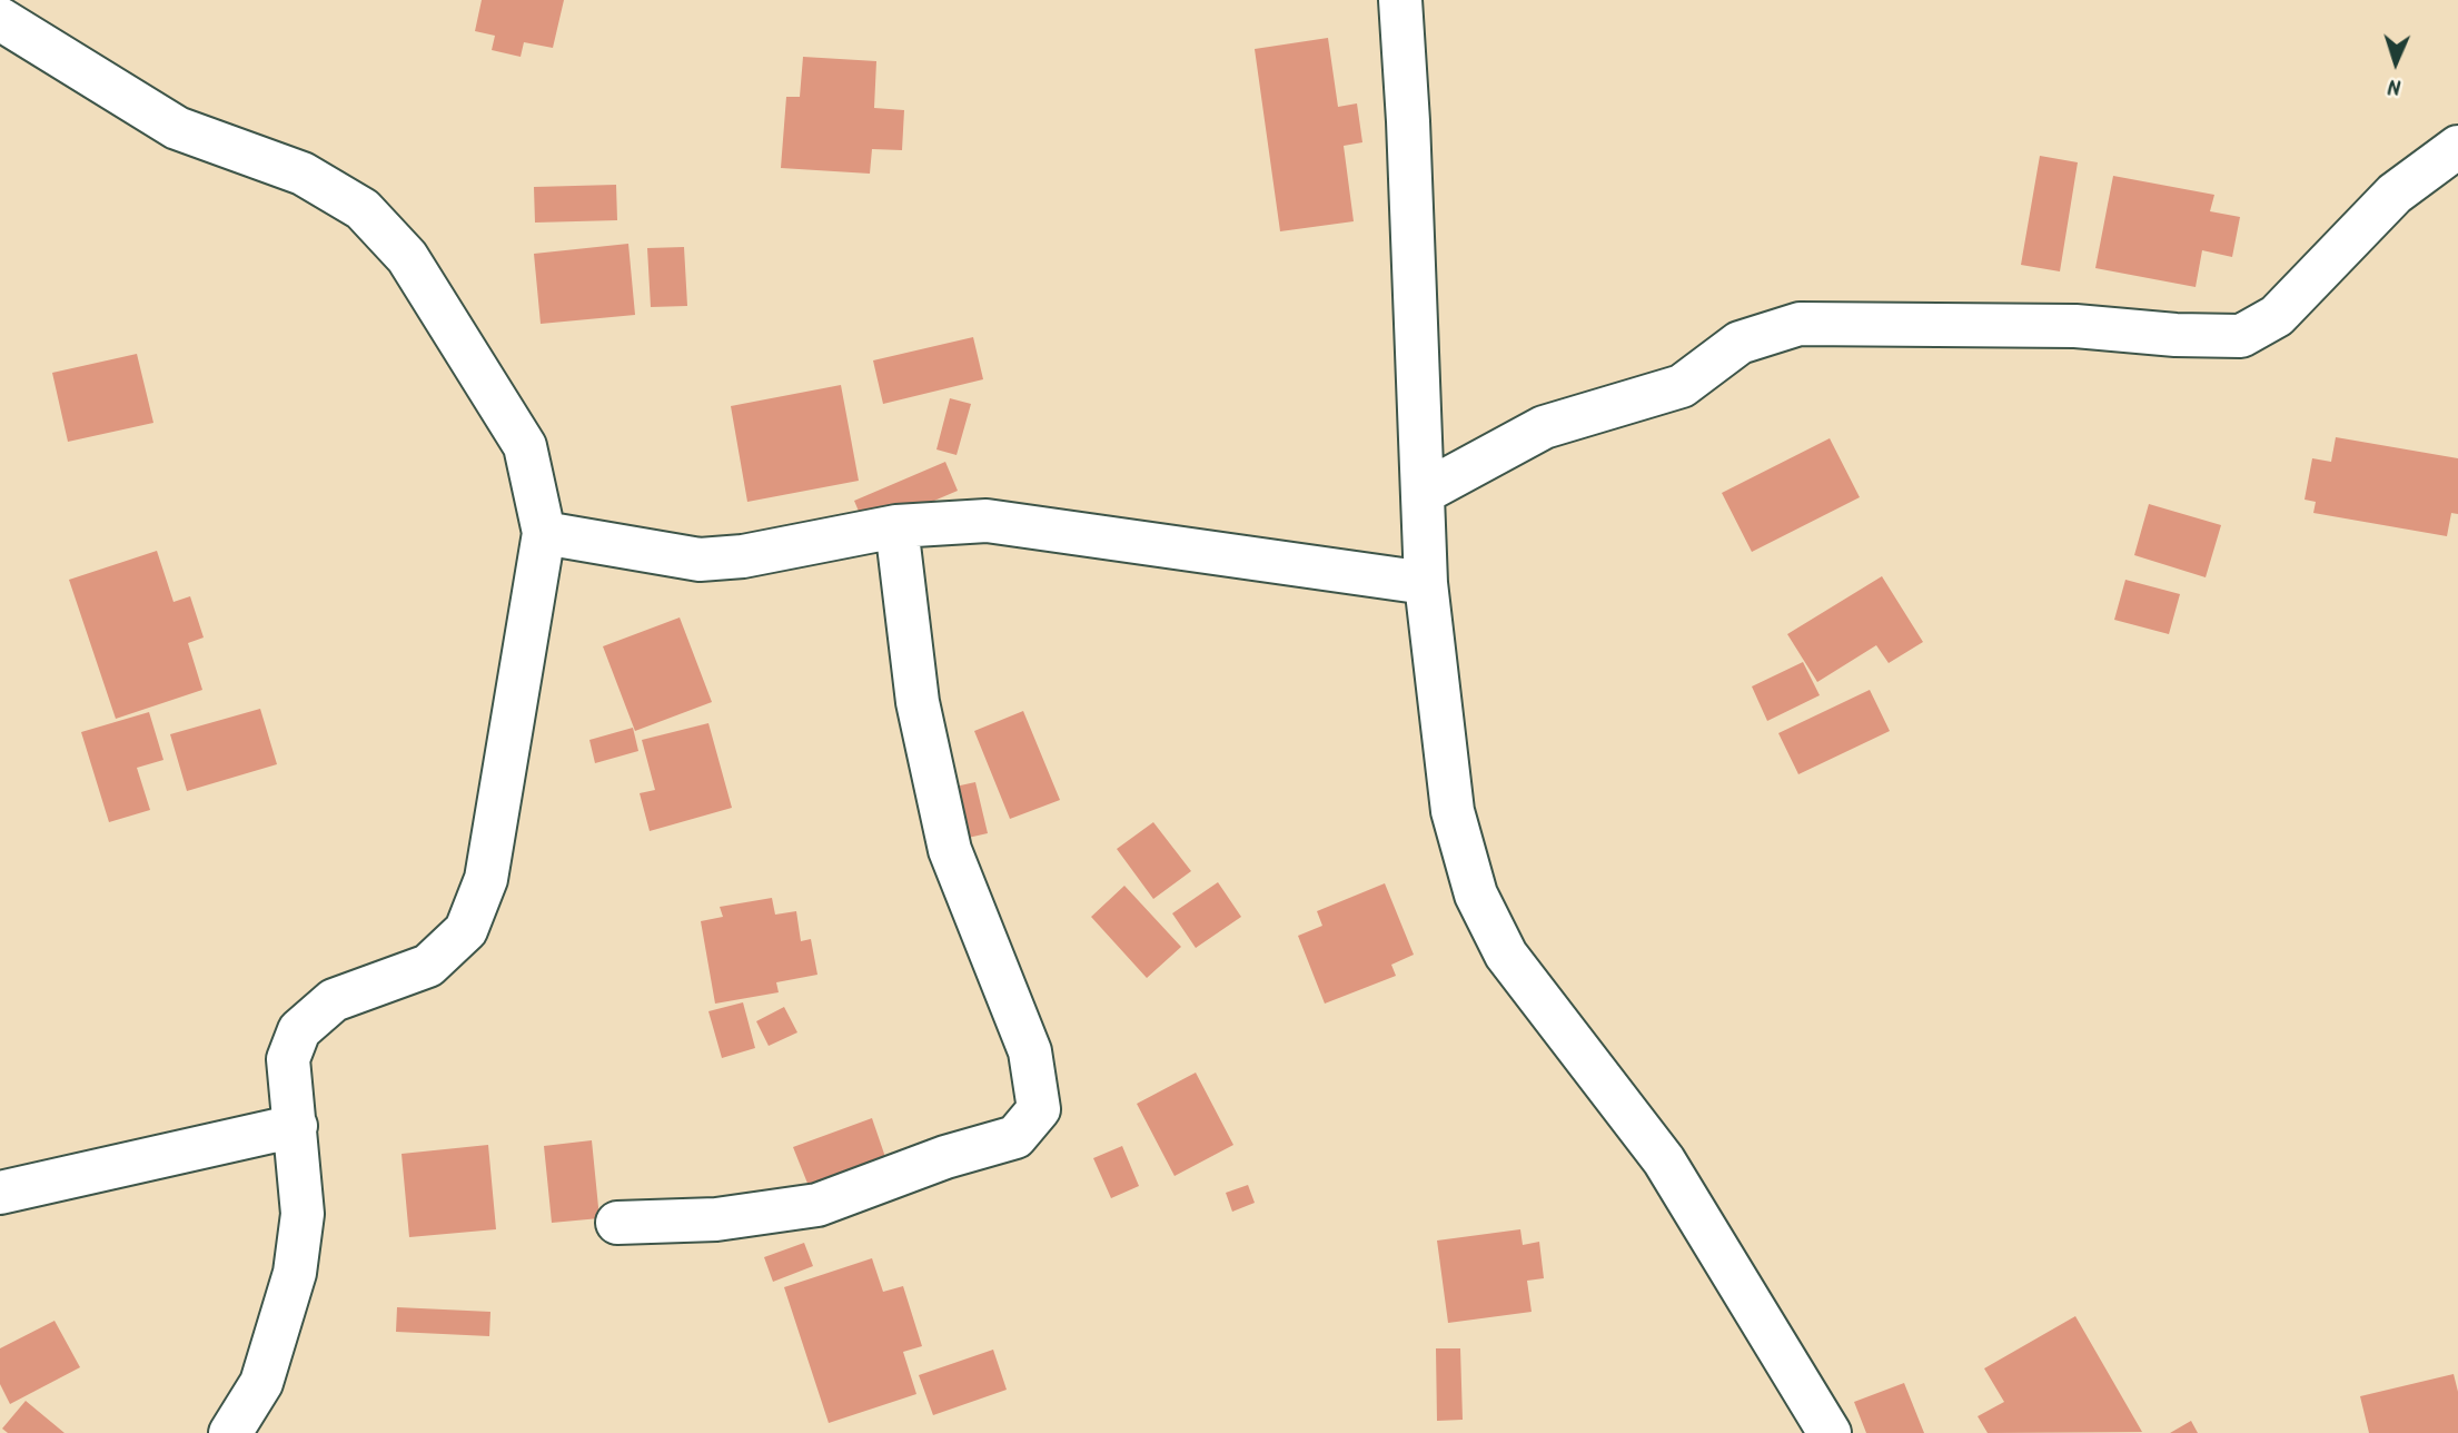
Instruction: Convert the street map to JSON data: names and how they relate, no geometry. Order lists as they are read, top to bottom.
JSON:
{
  "north": "bottom"
}
